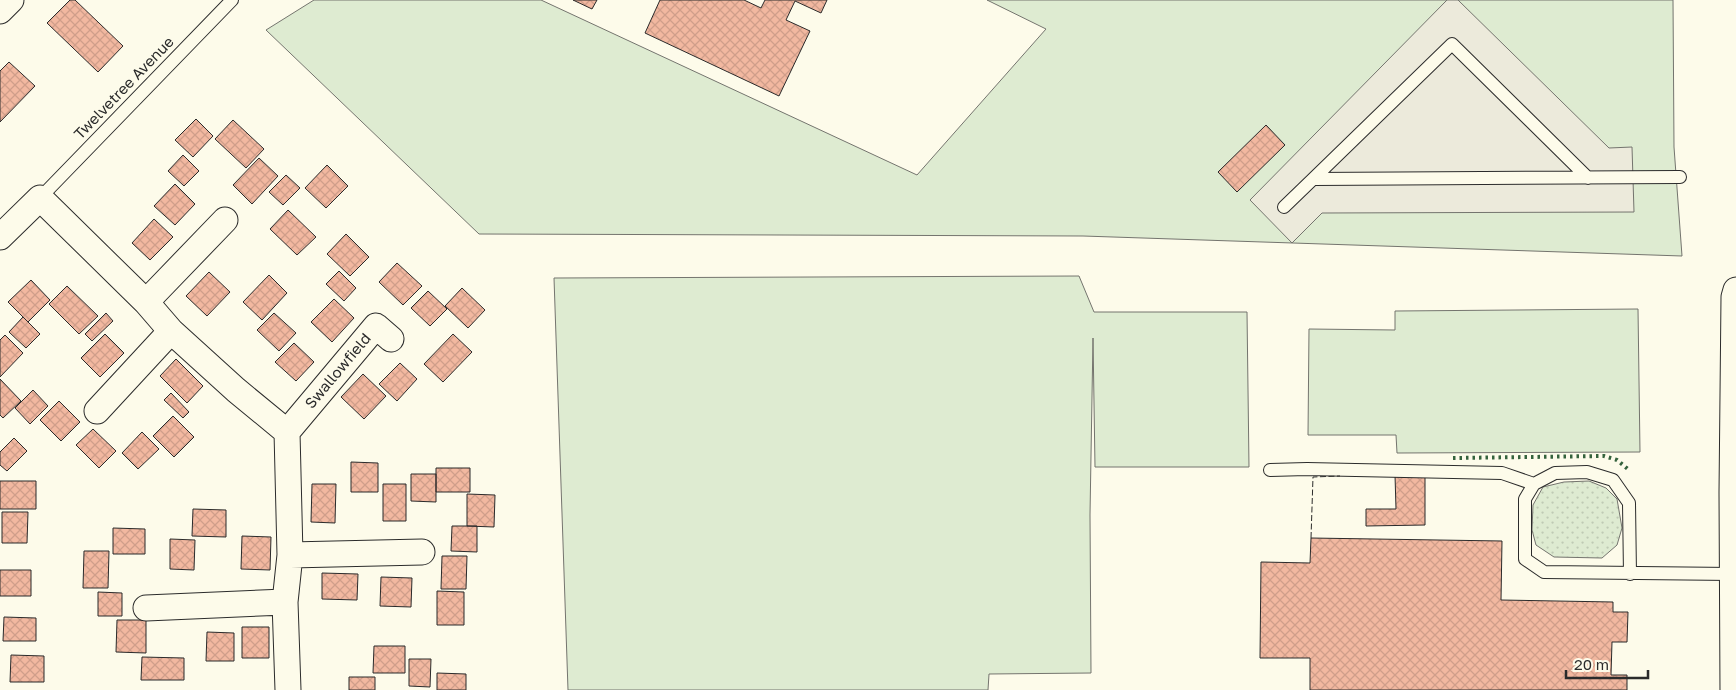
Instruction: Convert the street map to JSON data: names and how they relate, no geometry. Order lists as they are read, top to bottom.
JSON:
{
  "streets": {
    "street": ["Swallowfield"],
    "lane": ["Twelvetree Avenue"]
  },
  "scale_bar": "20 m"
}
